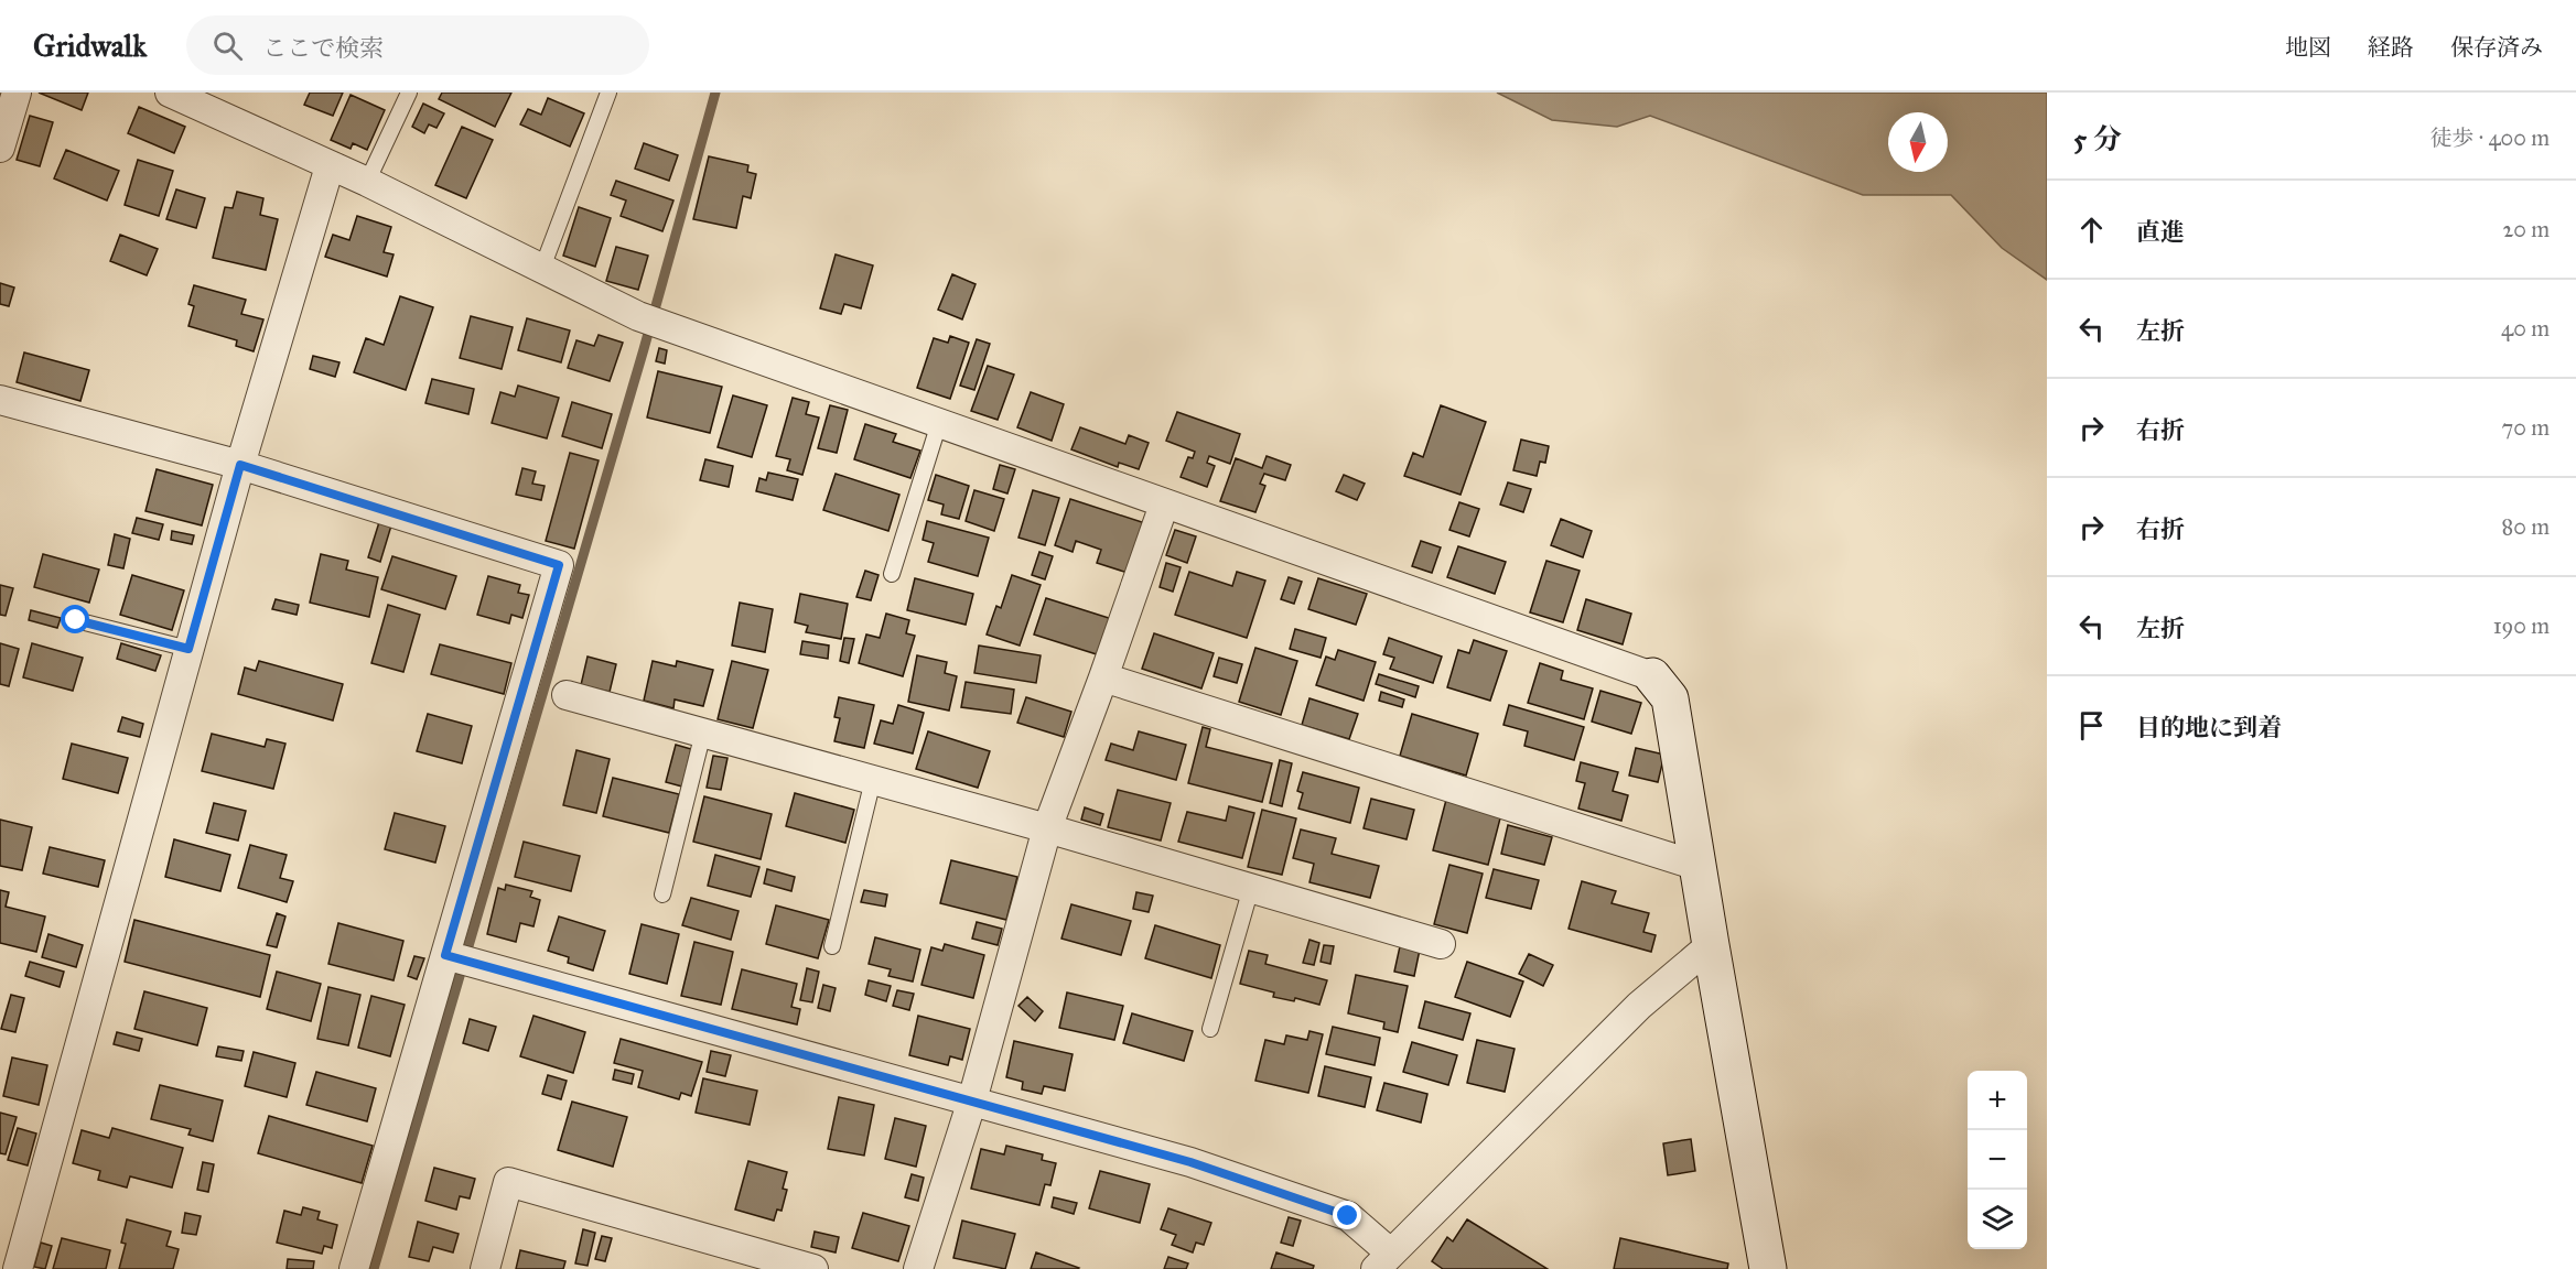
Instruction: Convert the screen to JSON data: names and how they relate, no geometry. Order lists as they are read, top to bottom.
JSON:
{
  "north": "bottom",
  "page": {
    "header": "Gridwalk",
    "search": "ここで検索",
    "nav": ["地図", "経路", "保存済み"],
    "heading": ["5 分", "徒歩 · 400 m"],
    "list": [
      ["直進", "20 m"],
      ["左折", "40 m"],
      ["右折", "70 m"],
      ["右折", "80 m"],
      ["左折", "190 m"],
      "目的地に到着"
    ],
    "map_buttons": ["+", "−"]
  }
}
